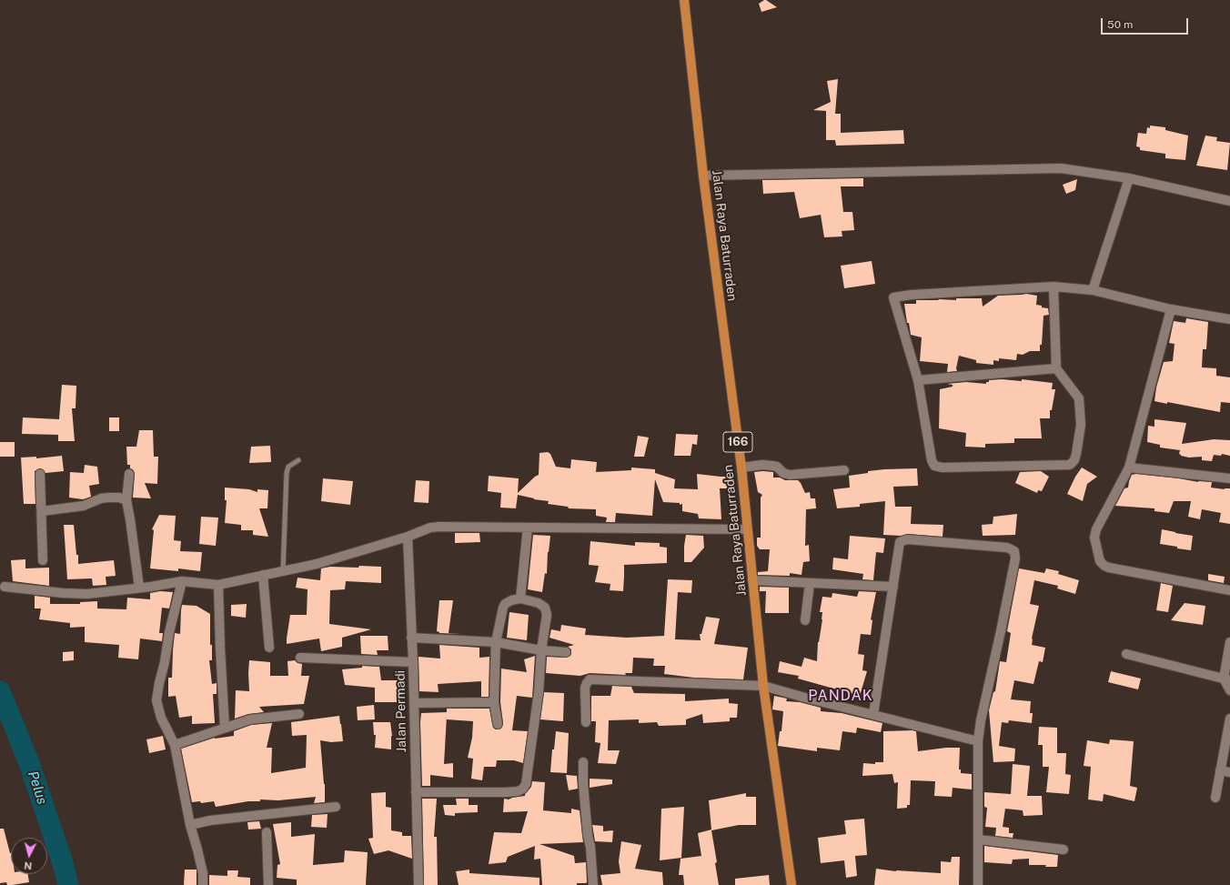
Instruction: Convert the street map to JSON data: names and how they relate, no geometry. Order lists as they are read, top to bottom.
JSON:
{
  "streets": {
    "main road": ["Jalan Raya Baturraden", "166"],
    "street": ["Jalan Permadi"]
  },
  "districts": ["PANDAK"],
  "water": ["Pelus"],
  "scale_bar": "50 m",
  "north": "bottom"
}
